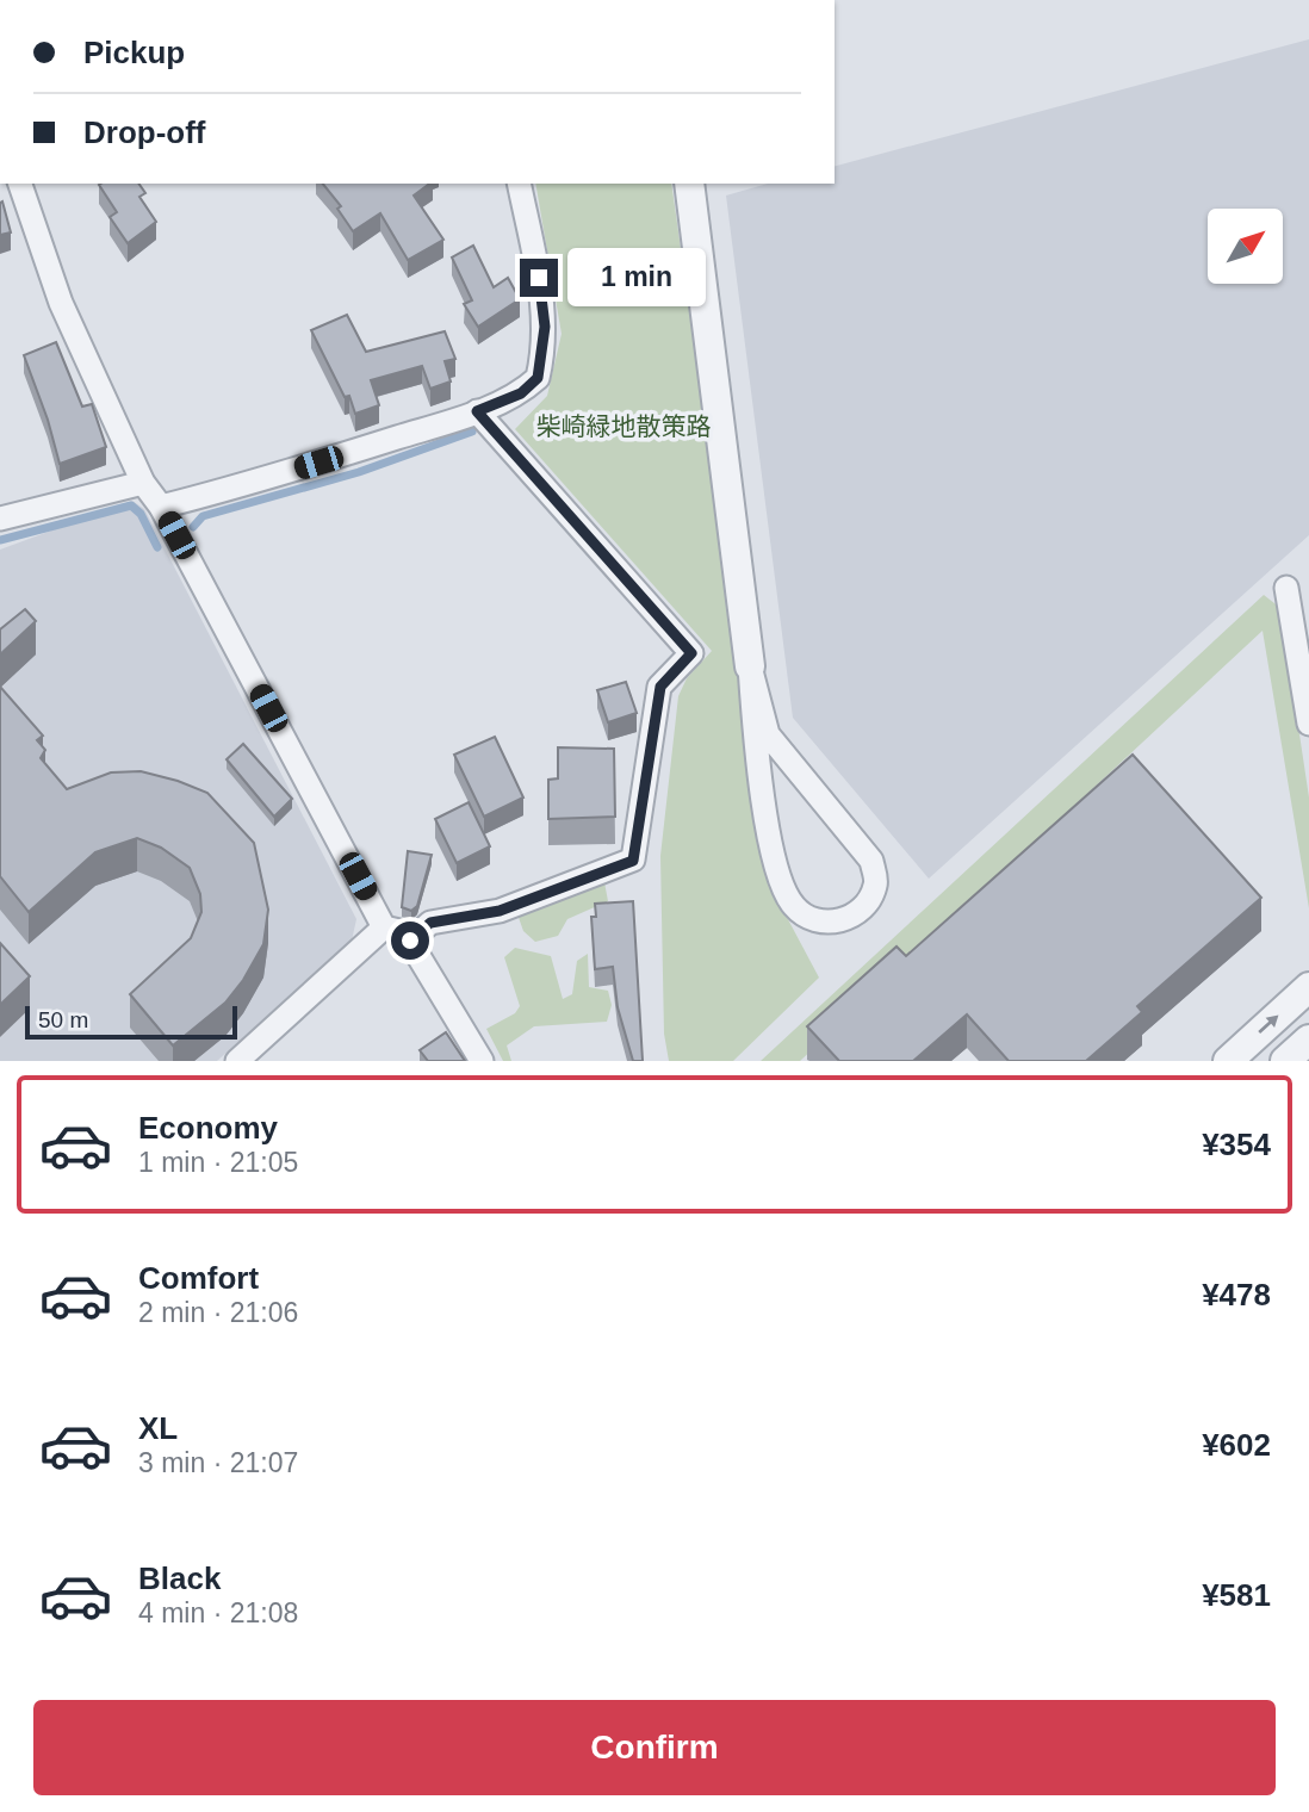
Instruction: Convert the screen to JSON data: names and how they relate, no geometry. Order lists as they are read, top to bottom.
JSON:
{
  "parks": ["柴崎緑地散策路"],
  "scale_bar": "50 m",
  "north": "top right",
  "page": {
    "banner": ["Pickup", "Drop-off"],
    "bubble": "1 min",
    "scale": "50 m",
    "list": [
      {
        "name": "Economy",
        "note": "1 min · 21:05",
        "value": "¥354"
      },
      {
        "name": "Comfort",
        "note": "2 min · 21:06",
        "value": "¥478"
      },
      {
        "name": "XL",
        "note": "3 min · 21:07",
        "value": "¥602"
      },
      {
        "name": "Black",
        "note": "4 min · 21:08",
        "value": "¥581"
      }
    ],
    "buttons": "Confirm"
  }
}
